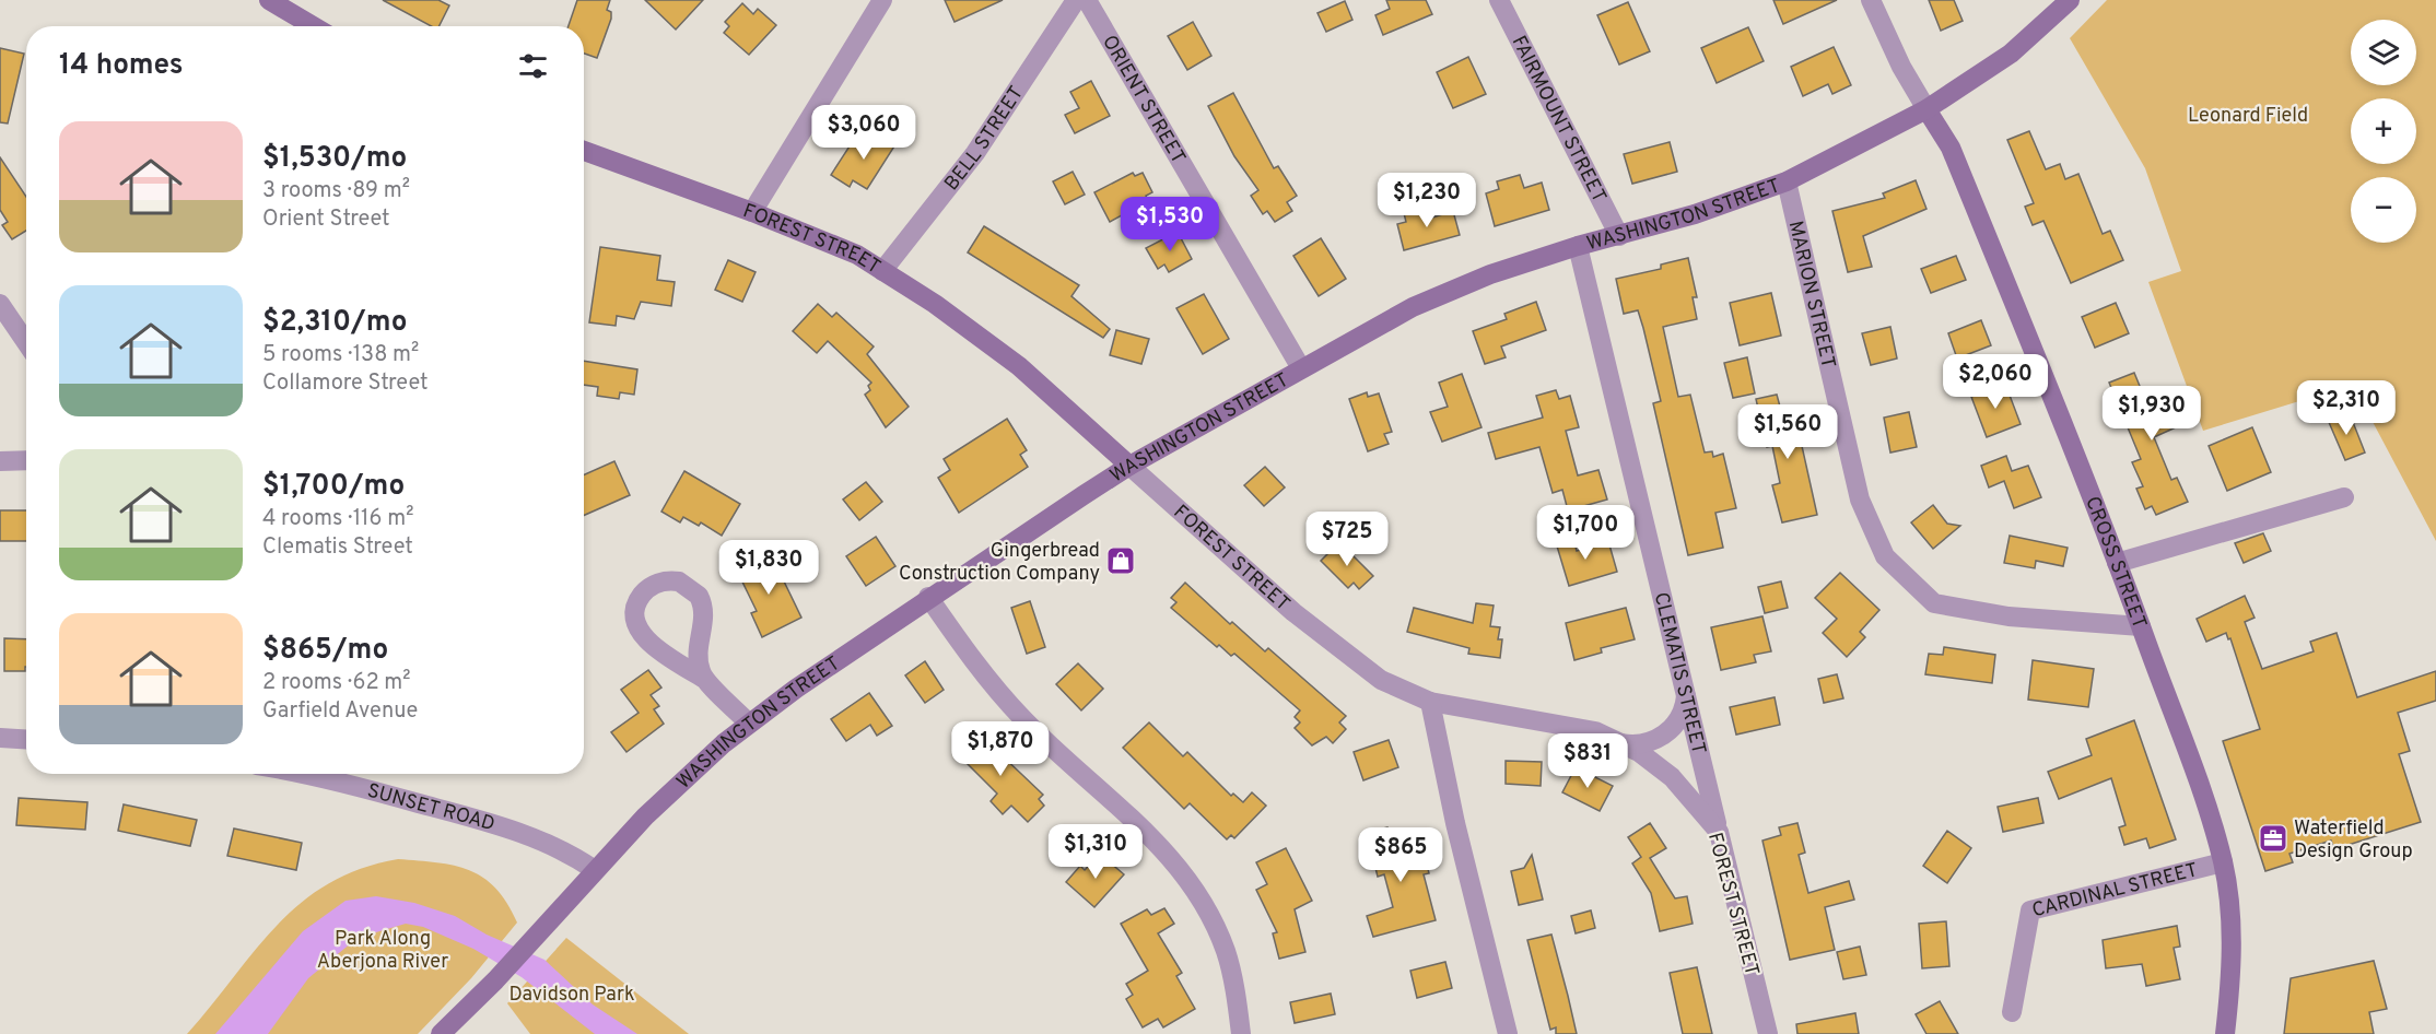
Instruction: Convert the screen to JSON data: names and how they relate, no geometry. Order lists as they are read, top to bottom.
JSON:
{
  "streets": {
    "main road": ["WASHINGTON STREET", "FOREST STREET", "CROSS STREET"],
    "street": [
      "ORIENT STREET",
      "FAIRMOUNT STREET",
      "BELL STREET",
      "MARION STREET",
      "CLEMATIS STREET",
      "SUNSET ROAD",
      "CARDINAL STREET"
    ]
  },
  "crossings": [
    ["ORIENT STREET", "WASHINGTON STREET"],
    ["FAIRMOUNT STREET", "WASHINGTON STREET"],
    ["BELL STREET", "FOREST STREET"],
    ["WASHINGTON STREET", "FOREST STREET"],
    ["WASHINGTON STREET", "MARION STREET"],
    ["WASHINGTON STREET", "CROSS STREET"],
    ["WASHINGTON STREET", "CLEMATIS STREET"],
    ["WASHINGTON STREET", "SUNSET ROAD"],
    ["FOREST STREET", "CLEMATIS STREET"],
    ["MARION STREET", "CROSS STREET"],
    ["CROSS STREET", "CARDINAL STREET"]
  ],
  "parks": ["Leonard Field", "Park Along Aberjona River", "Davidson Park"],
  "places": {
    "shop": ["Gingerbread Construction Company"],
    "office": ["Waterfield Design Group"]
  },
  "page": {
    "map_buttons": ["+", "−"],
    "heading": "14 homes",
    "price": [
      "$3,060",
      "$1,230",
      "$1,530",
      "$2,060",
      "$2,310",
      "$1,930",
      "$1,560",
      "$1,700",
      "$725",
      "$1,830",
      "$1,870",
      "$831",
      "$1,310",
      "$865"
    ],
    "list": [
      {
        "name": "$1,530/mo",
        "note": "3 rooms · 89 m² · Orient Street"
      },
      {
        "name": "$2,310/mo",
        "note": "5 rooms · 138 m² · Collamore Street"
      },
      {
        "name": "$1,700/mo",
        "note": "4 rooms · 116 m² · Clematis Street"
      },
      {
        "name": "$865/mo",
        "note": "2 rooms · 62 m² · Garfield Avenue"
      }
    ]
  }
}
